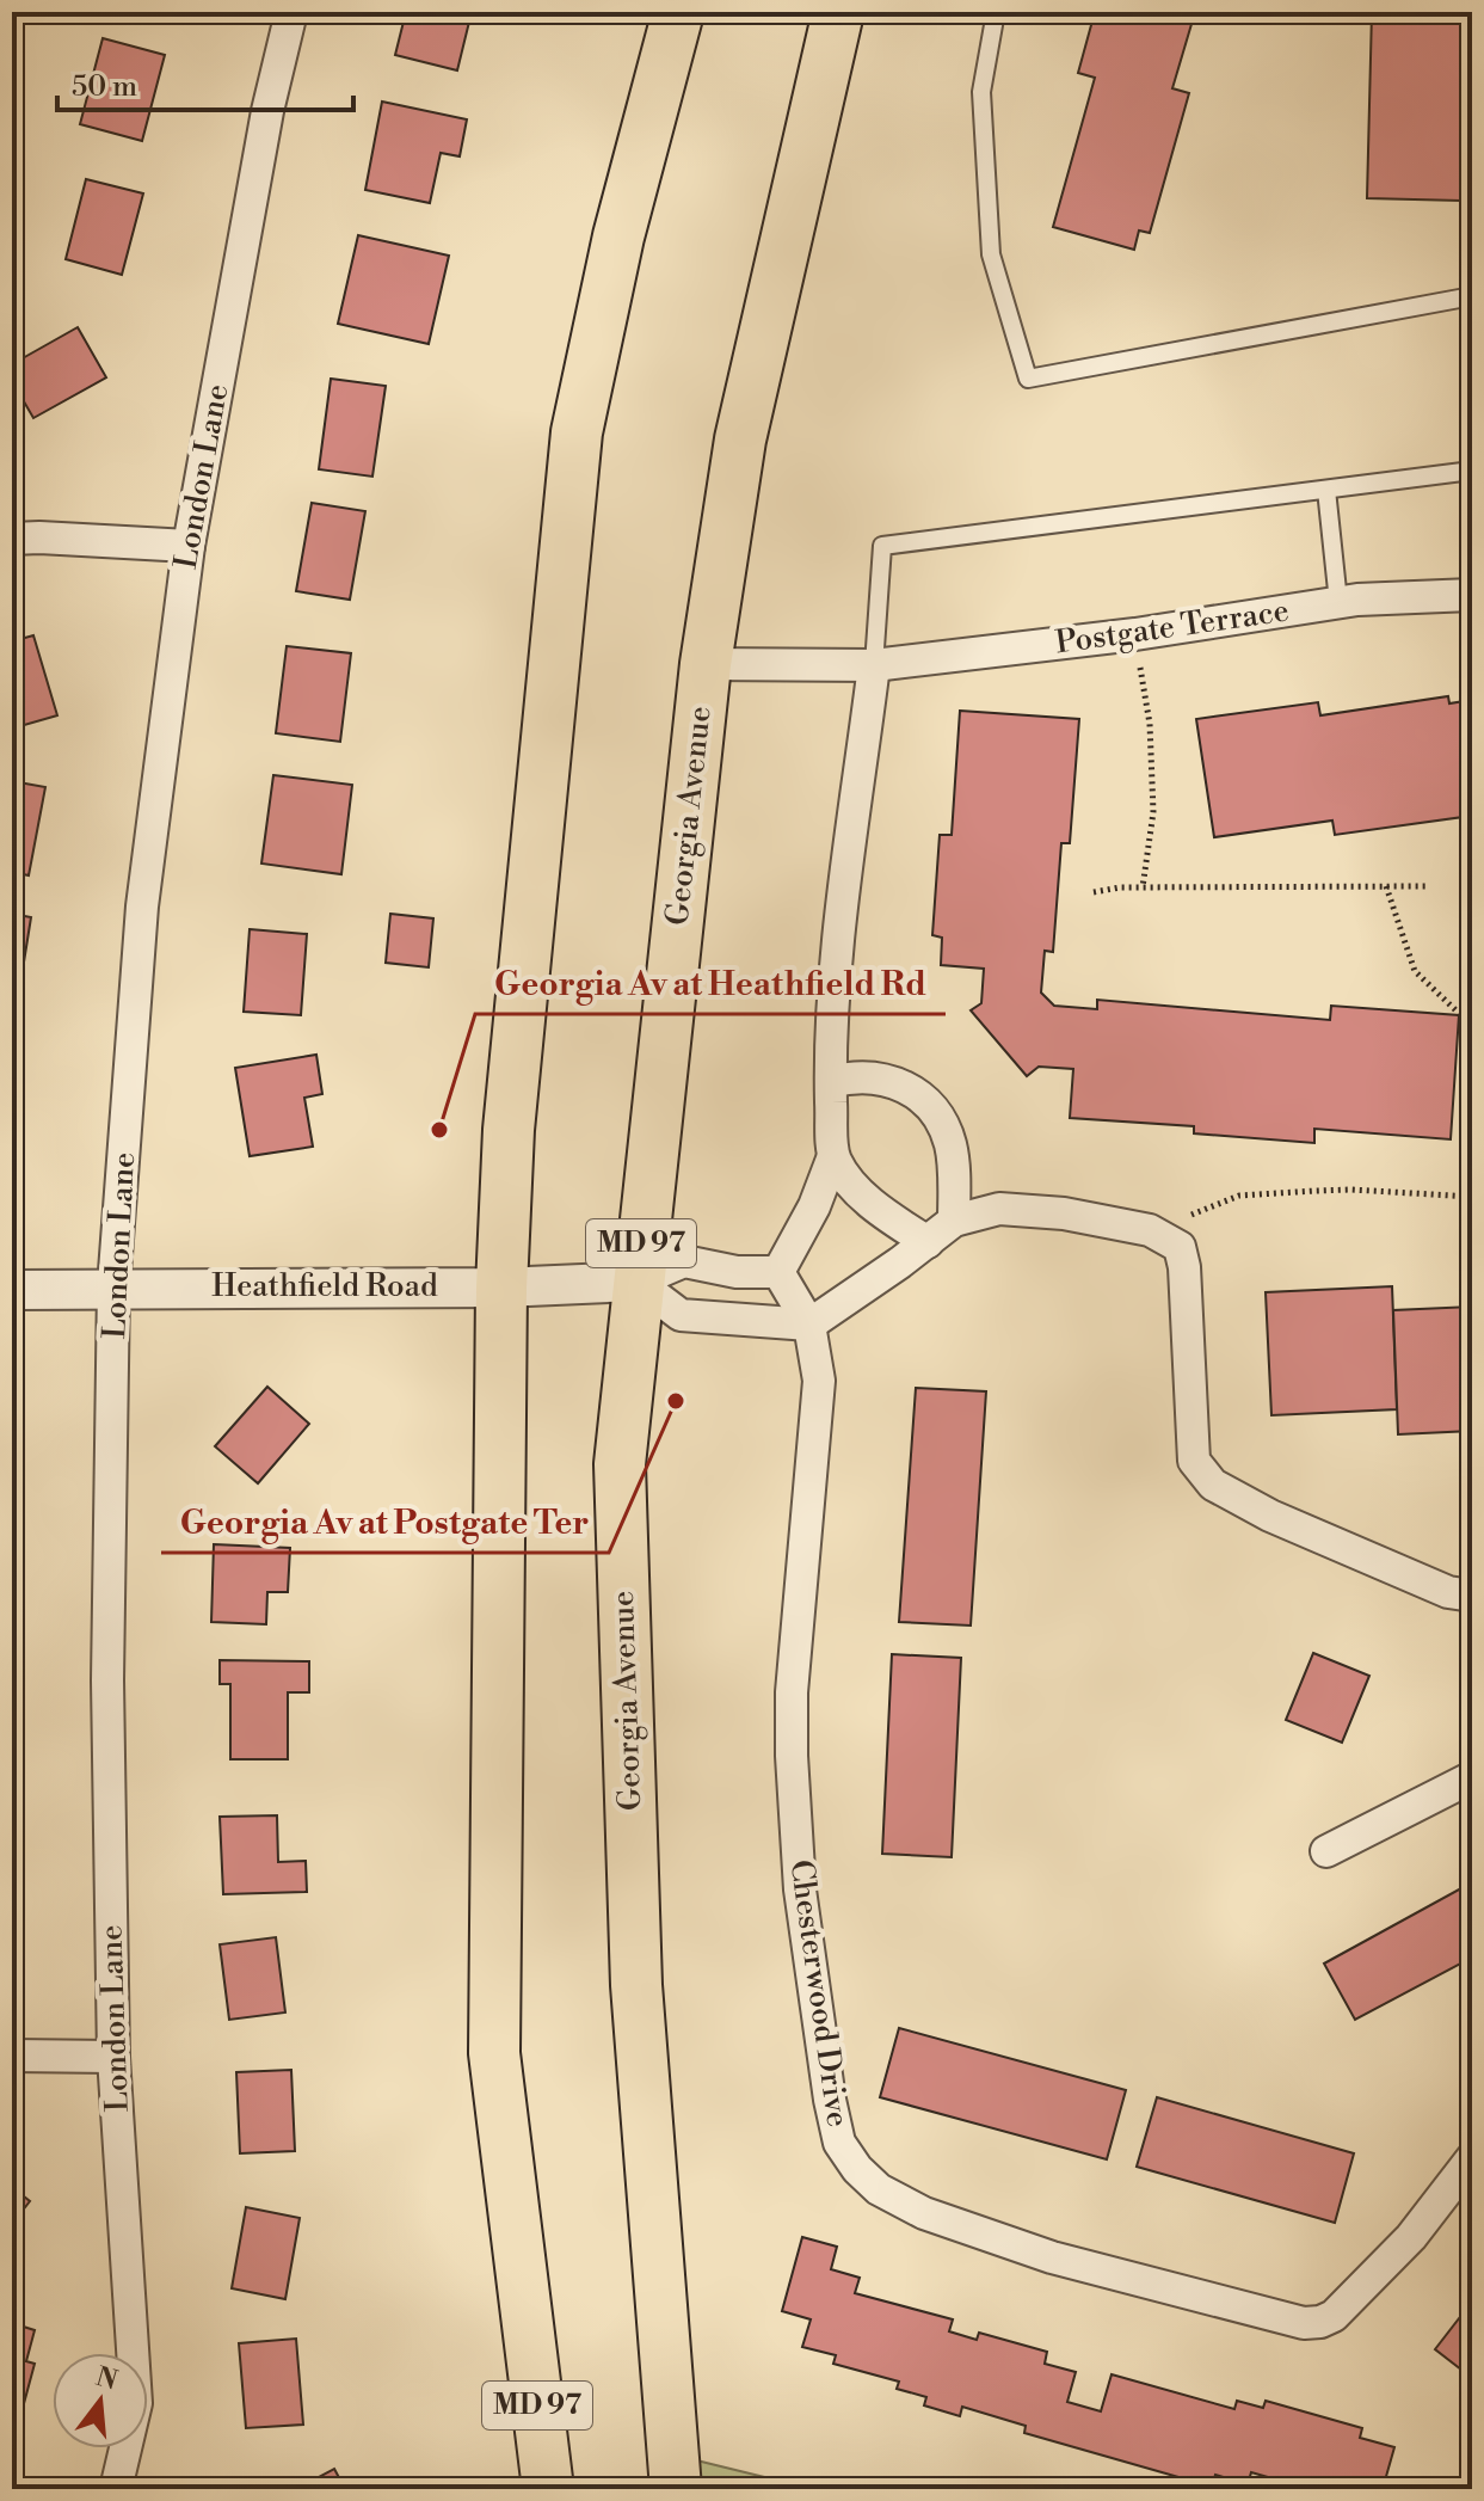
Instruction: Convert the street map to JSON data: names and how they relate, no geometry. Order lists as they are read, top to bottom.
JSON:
{
  "streets": {
    "main road": ["Georgia Avenue", "MD 97"],
    "street": [
      "London Lane",
      "Postgate Terrace",
      "Heathfield Road",
      "Chesterwood Drive"
    ]
  },
  "crossings": [
    ["London Lane", "Heathfield Road"],
    ["Postgate Terrace", "Georgia Avenue"],
    ["Georgia Avenue", "Heathfield Road"],
    ["MD 97", "Heathfield Road"]
  ],
  "places": ["Georgia Av at Heathfield Rd", "Georgia Av at Postgate Ter"],
  "scale_bar": "50 m",
  "north": "top"
}
